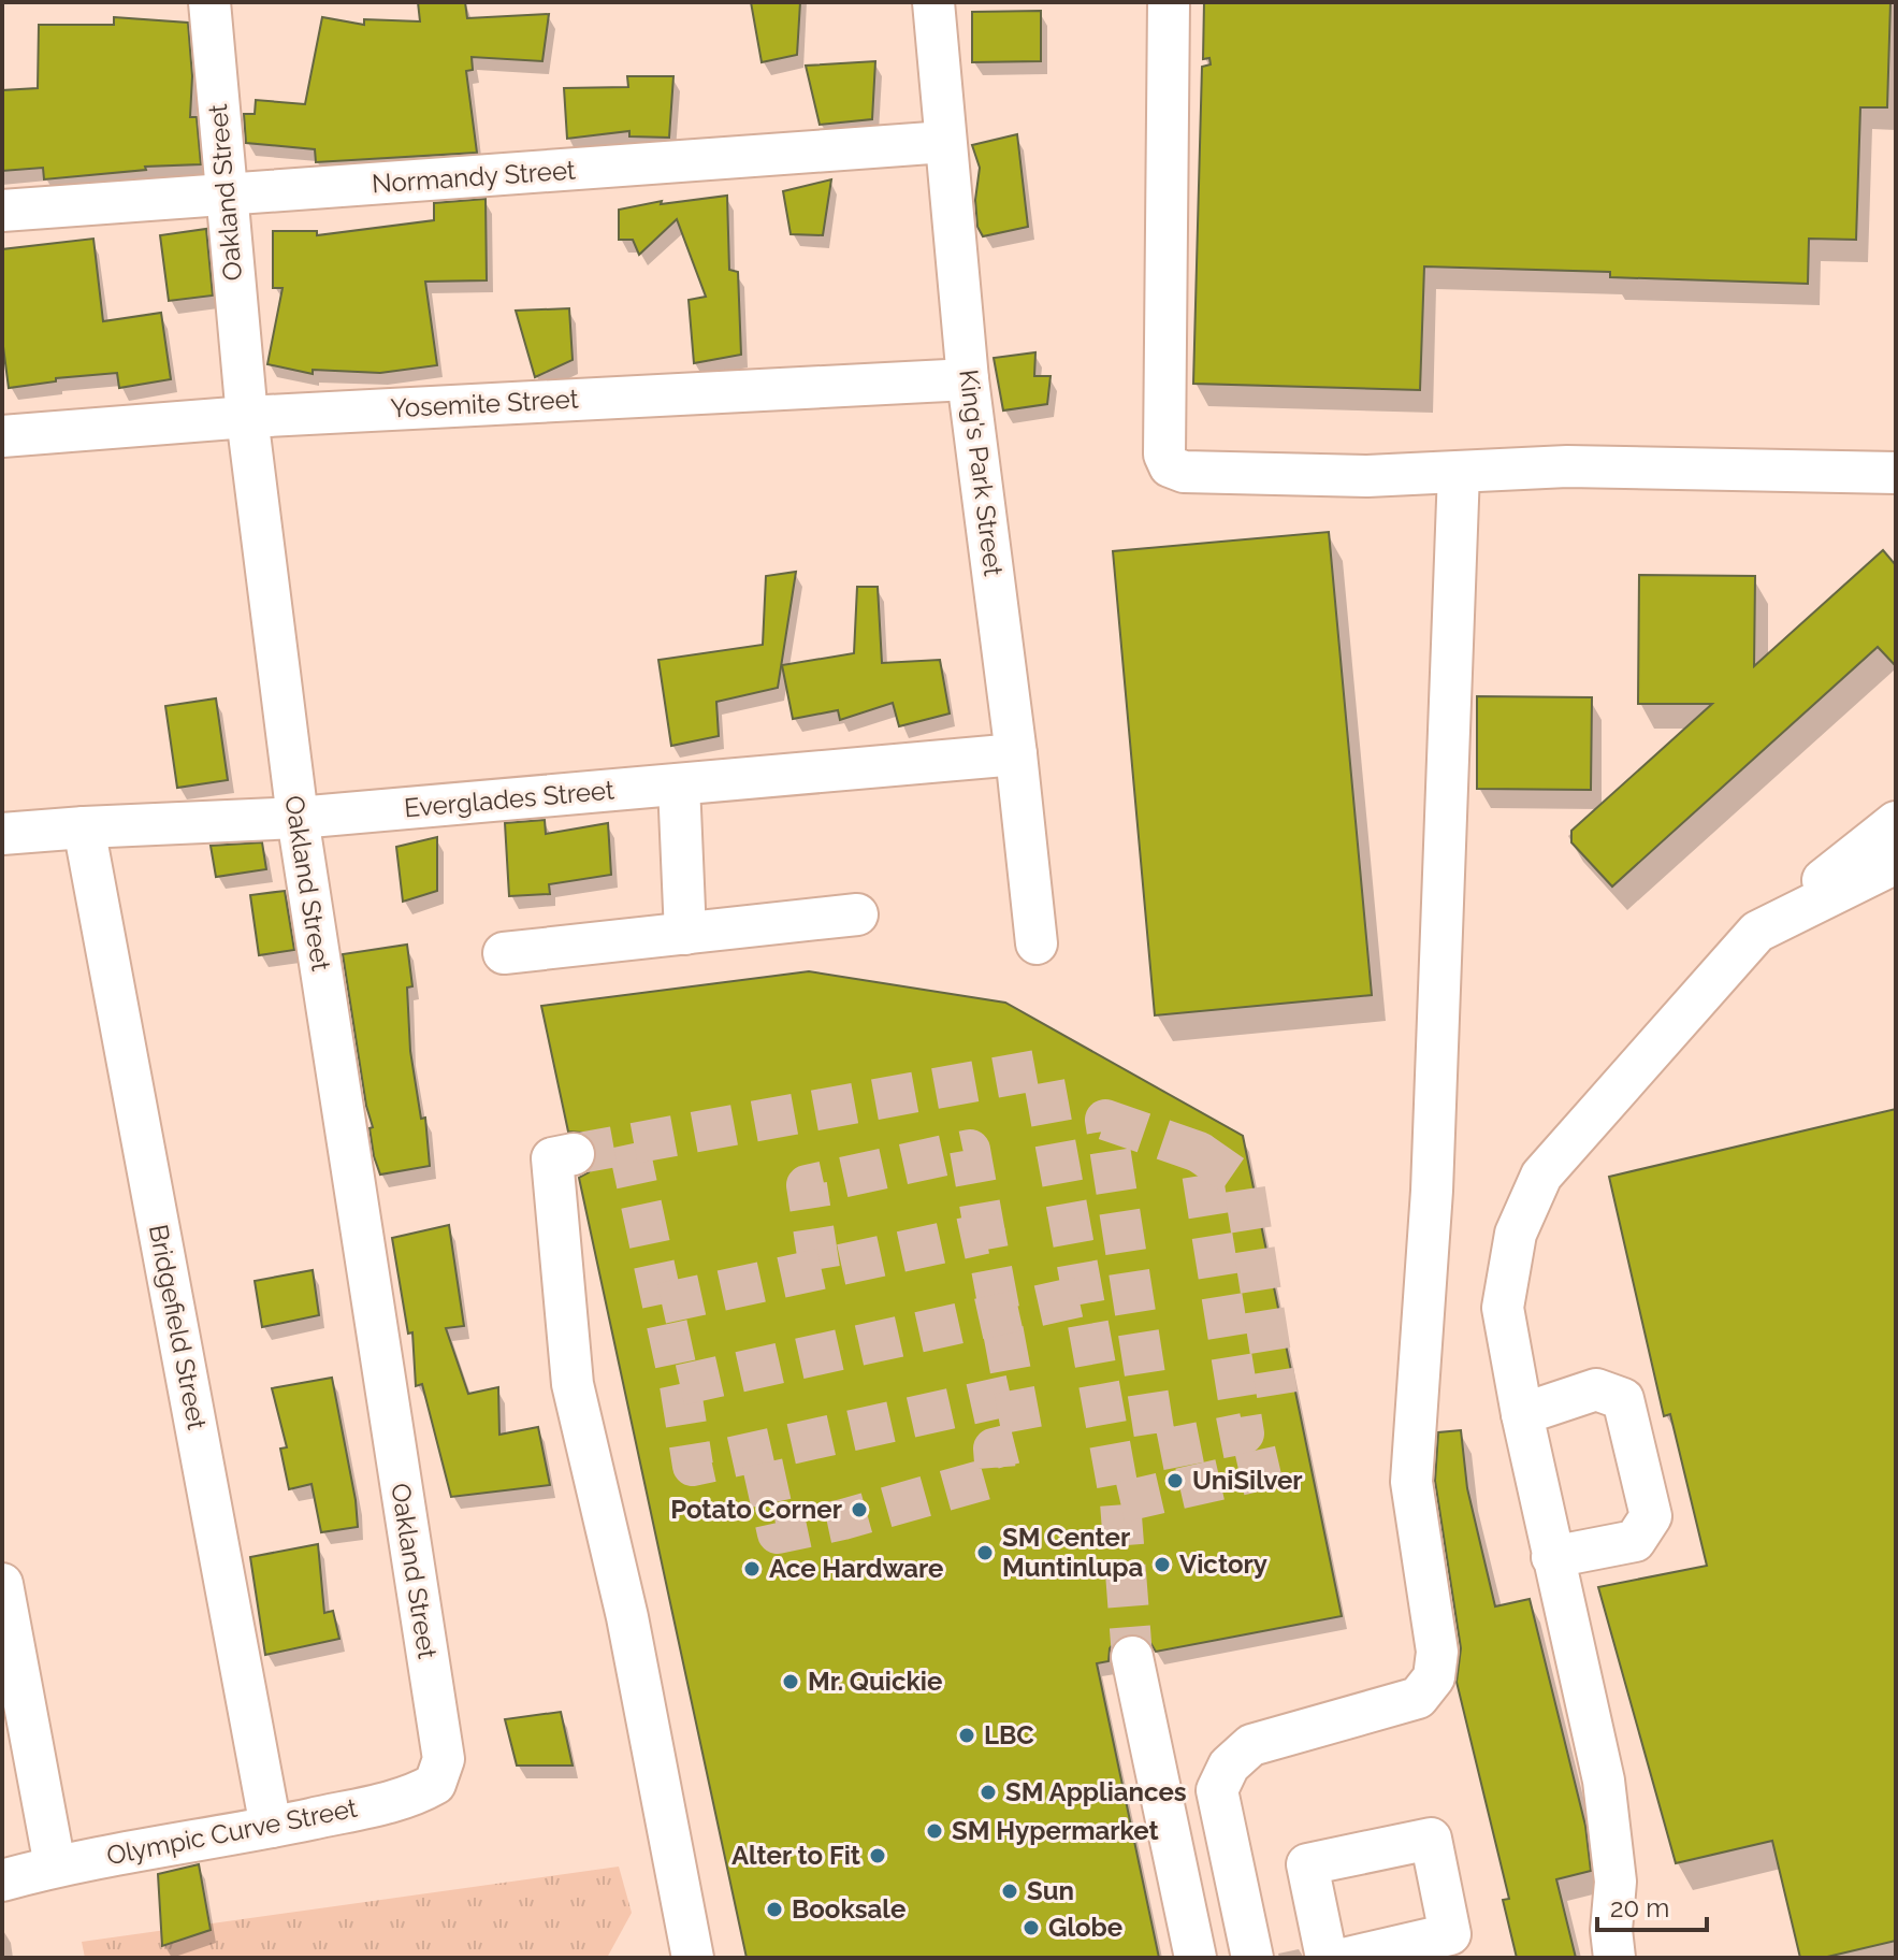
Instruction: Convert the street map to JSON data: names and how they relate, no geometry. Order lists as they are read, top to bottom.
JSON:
{
  "streets": {
    "street": [
      "Normandy Street",
      "Oakland Street",
      "Yosemite Street",
      "King's Park Street",
      "Everglades Street",
      "Bridgefield Street",
      "Olympic Curve Street"
    ]
  },
  "crossings": [
    ["Normandy Street", "Oakland Street"],
    ["Normandy Street", "King's Park Street"],
    ["Oakland Street", "Yosemite Street"],
    ["Oakland Street", "Everglades Street"],
    ["Oakland Street", "Olympic Curve Street"],
    ["Yosemite Street", "King's Park Street"],
    ["King's Park Street", "Everglades Street"],
    ["Everglades Street", "Bridgefield Street"],
    ["Bridgefield Street", "Olympic Curve Street"]
  ],
  "places": [
    "UniSilver",
    "Potato Corner",
    "SM Center Muntinlupa",
    "Victory",
    "Ace Hardware",
    "Mr. Quickie",
    "LBC",
    "SM Appliances",
    "SM Hypermarket",
    "Alter to Fit",
    "Sun",
    "Booksale",
    "Globe"
  ],
  "scale_bar": "20 m"
}
